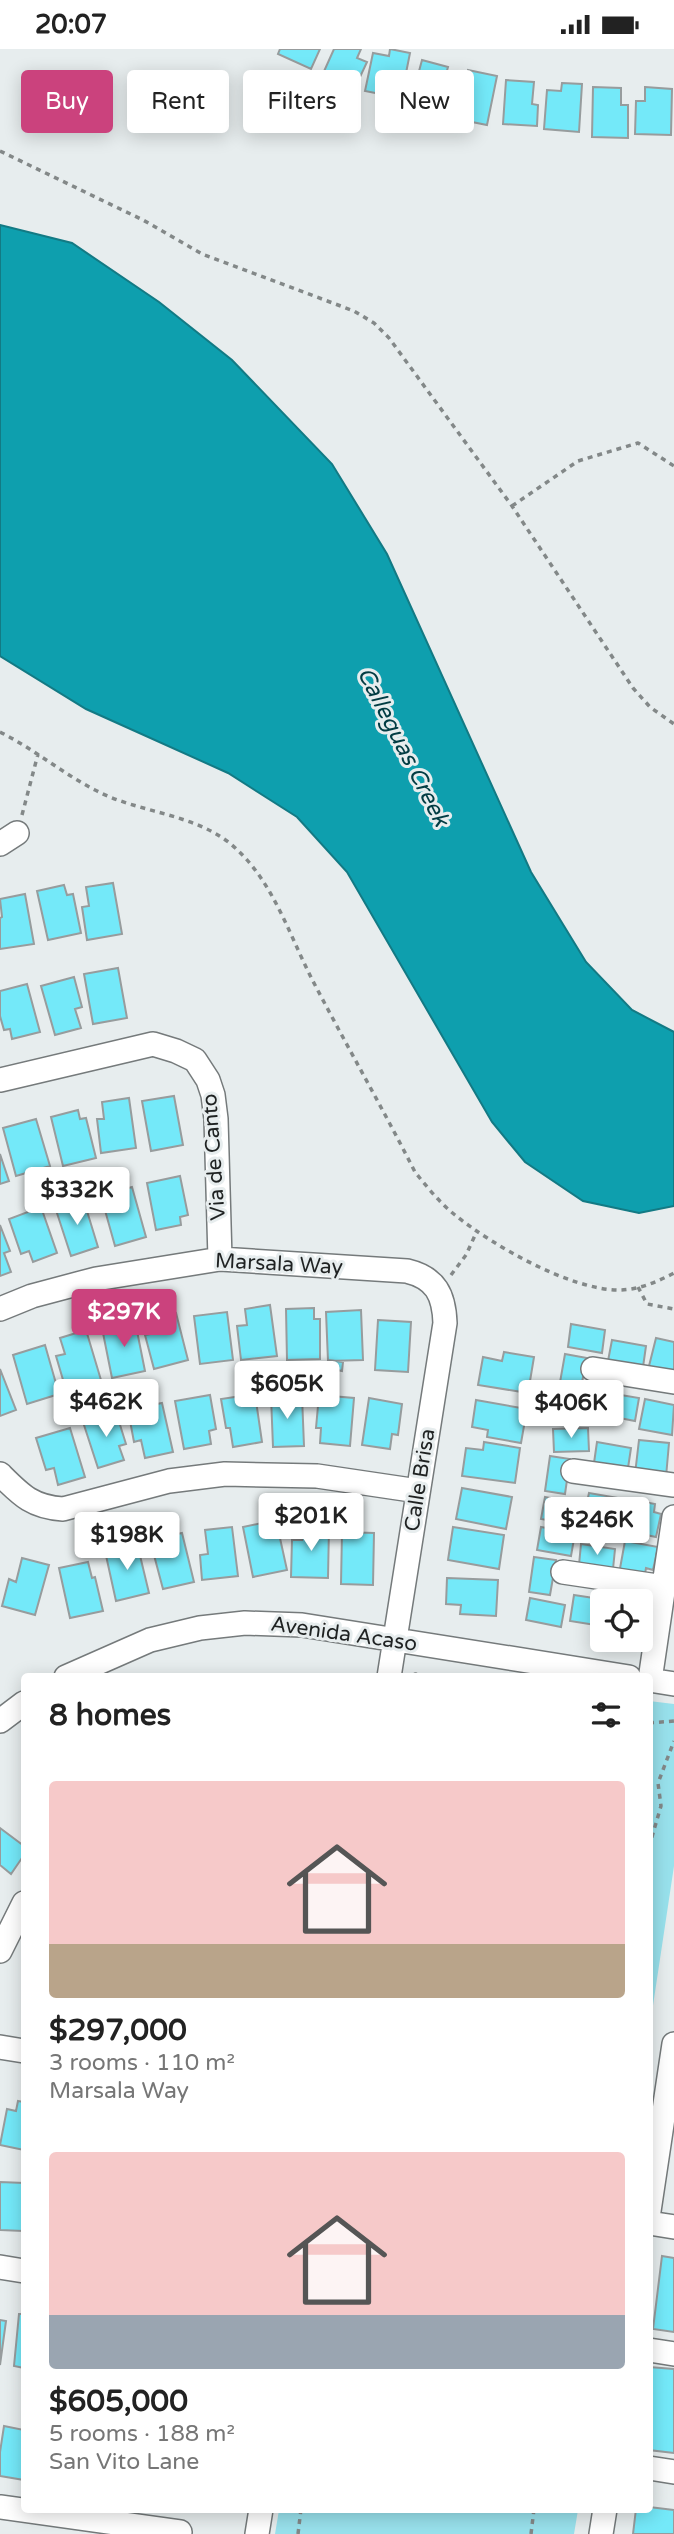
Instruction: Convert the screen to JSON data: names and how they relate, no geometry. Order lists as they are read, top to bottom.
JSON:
{
  "streets": {
    "street": [
      "Via de Canto",
      "Marsala Way",
      "Calle Brisa",
      "Avenida Acaso"
    ]
  },
  "crossings": [
    ["Via de Canto", "Marsala Way"],
    ["Marsala Way", "Calle Brisa"],
    ["Calle Brisa", "Avenida Acaso"]
  ],
  "water": ["Calleguas Creek"],
  "page": {
    "status": "20:07",
    "chip": [
      "Buy",
      "Rent",
      "Filters",
      "New"
    ],
    "price": [
      "$332K",
      "$297K",
      "$605K",
      "$462K",
      "$406K",
      "$201K",
      "$246K",
      "$198K"
    ],
    "heading": "8 homes",
    "list": [
      {
        "name": "$297,000",
        "note": "3 rooms · 110 m² · Marsala Way"
      },
      {
        "name": "$605,000",
        "note": "5 rooms · 188 m² · San Vito Lane"
      }
    ]
  }
}
